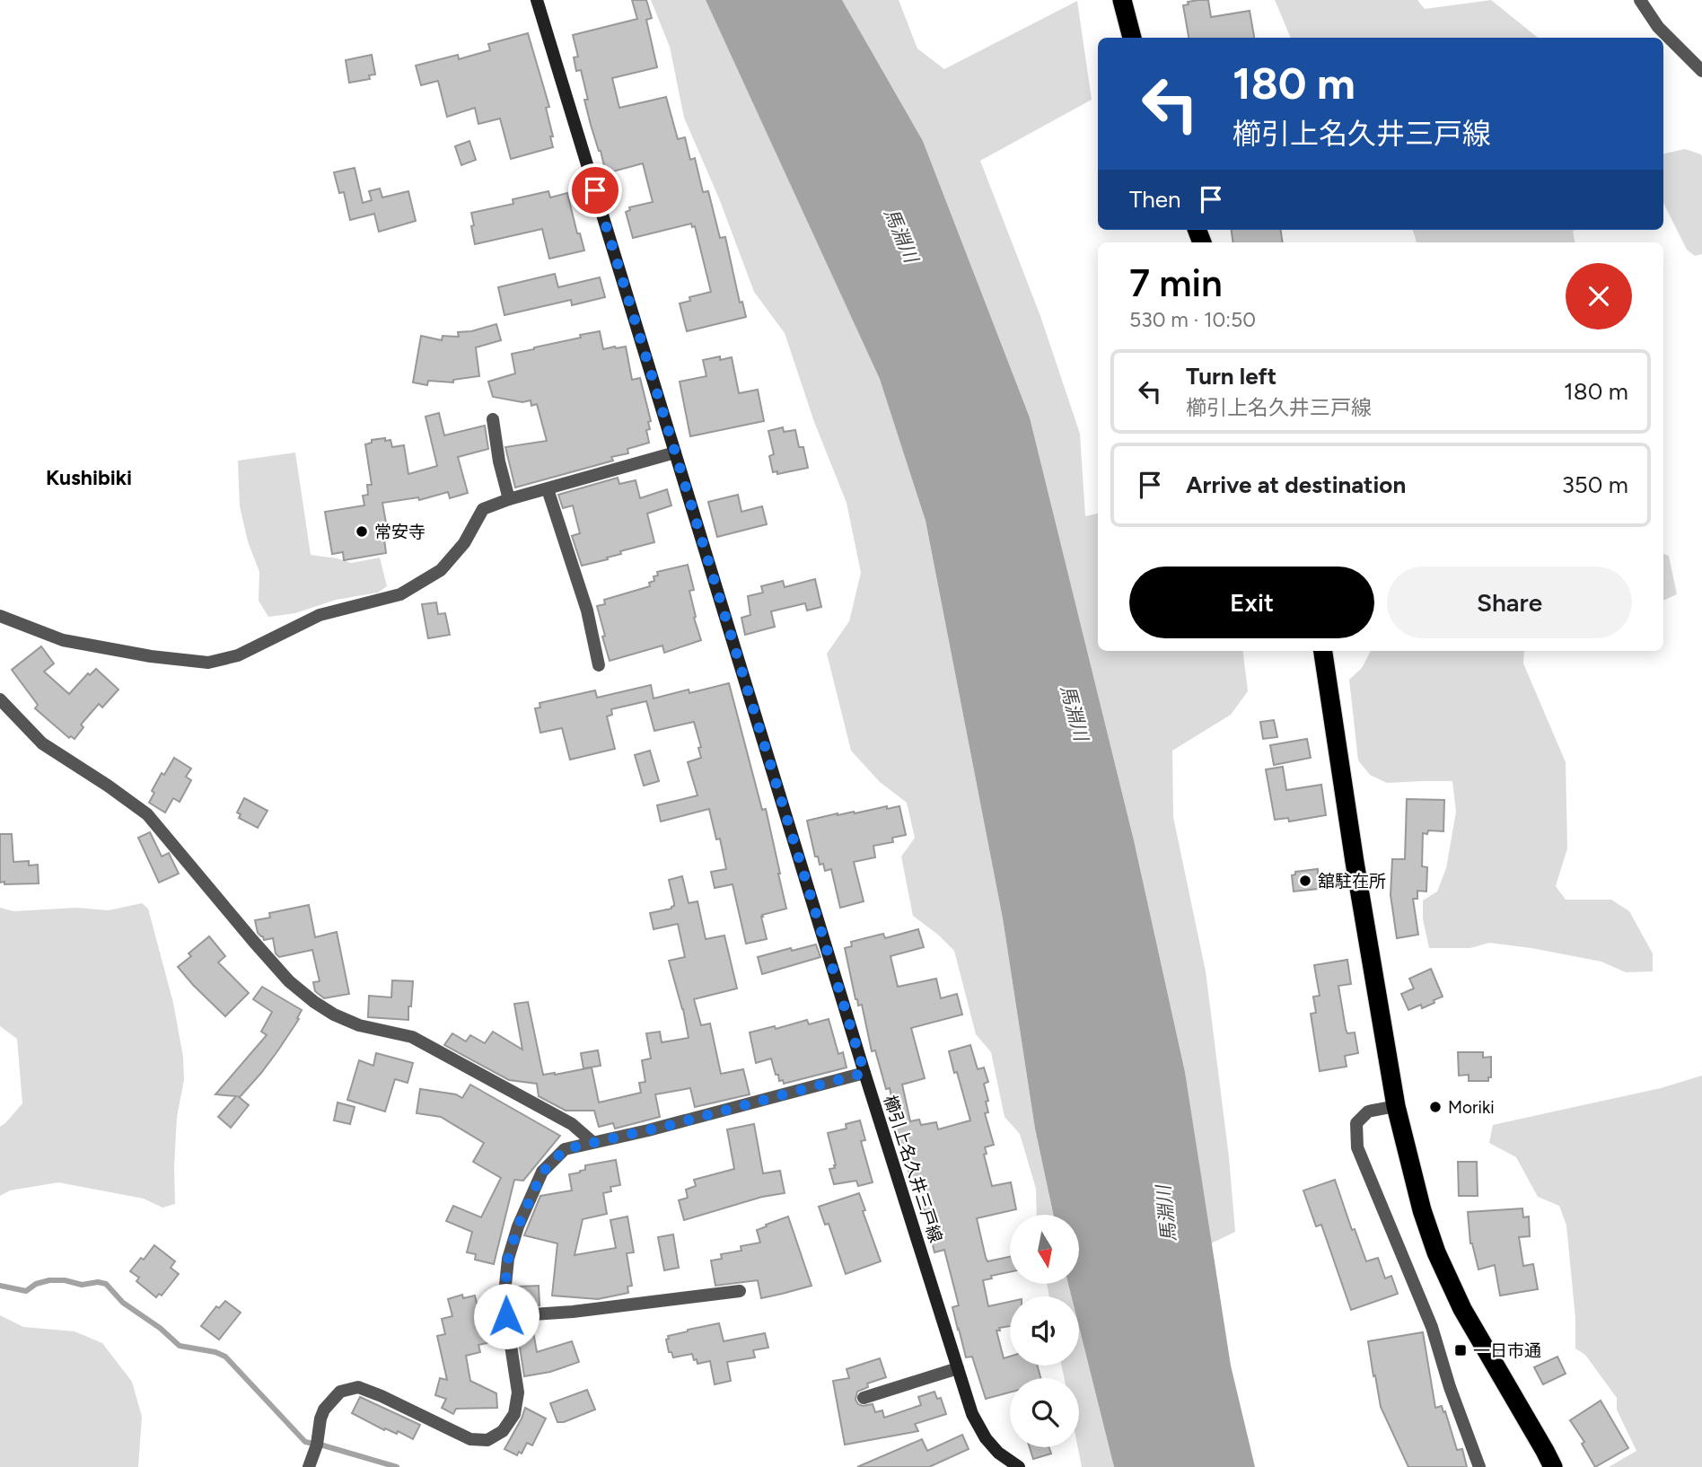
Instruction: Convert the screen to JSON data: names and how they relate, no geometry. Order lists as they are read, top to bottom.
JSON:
{
  "streets": {
    "main road": ["櫛引上名久井三戸線"]
  },
  "districts": ["Kushibiki"],
  "water": ["馬淵川"],
  "places": {
    "other": ["常安寺", "舘駐在所", "Moriki"],
    "transit": ["一日市通"]
  },
  "north": "bottom",
  "page": {
    "turn": ["180 m", "櫛引上名久井三戸線"],
    "then": "Then",
    "heading": ["7 min", "530 m · 10:50"],
    "list": [
      {
        "name": "Turn left",
        "note": "櫛引上名久井三戸線",
        "value": "180 m"
      },
      {
        "name": "Arrive at destination",
        "value": "350 m"
      }
    ],
    "buttons": ["Exit", "Share"]
  }
}
